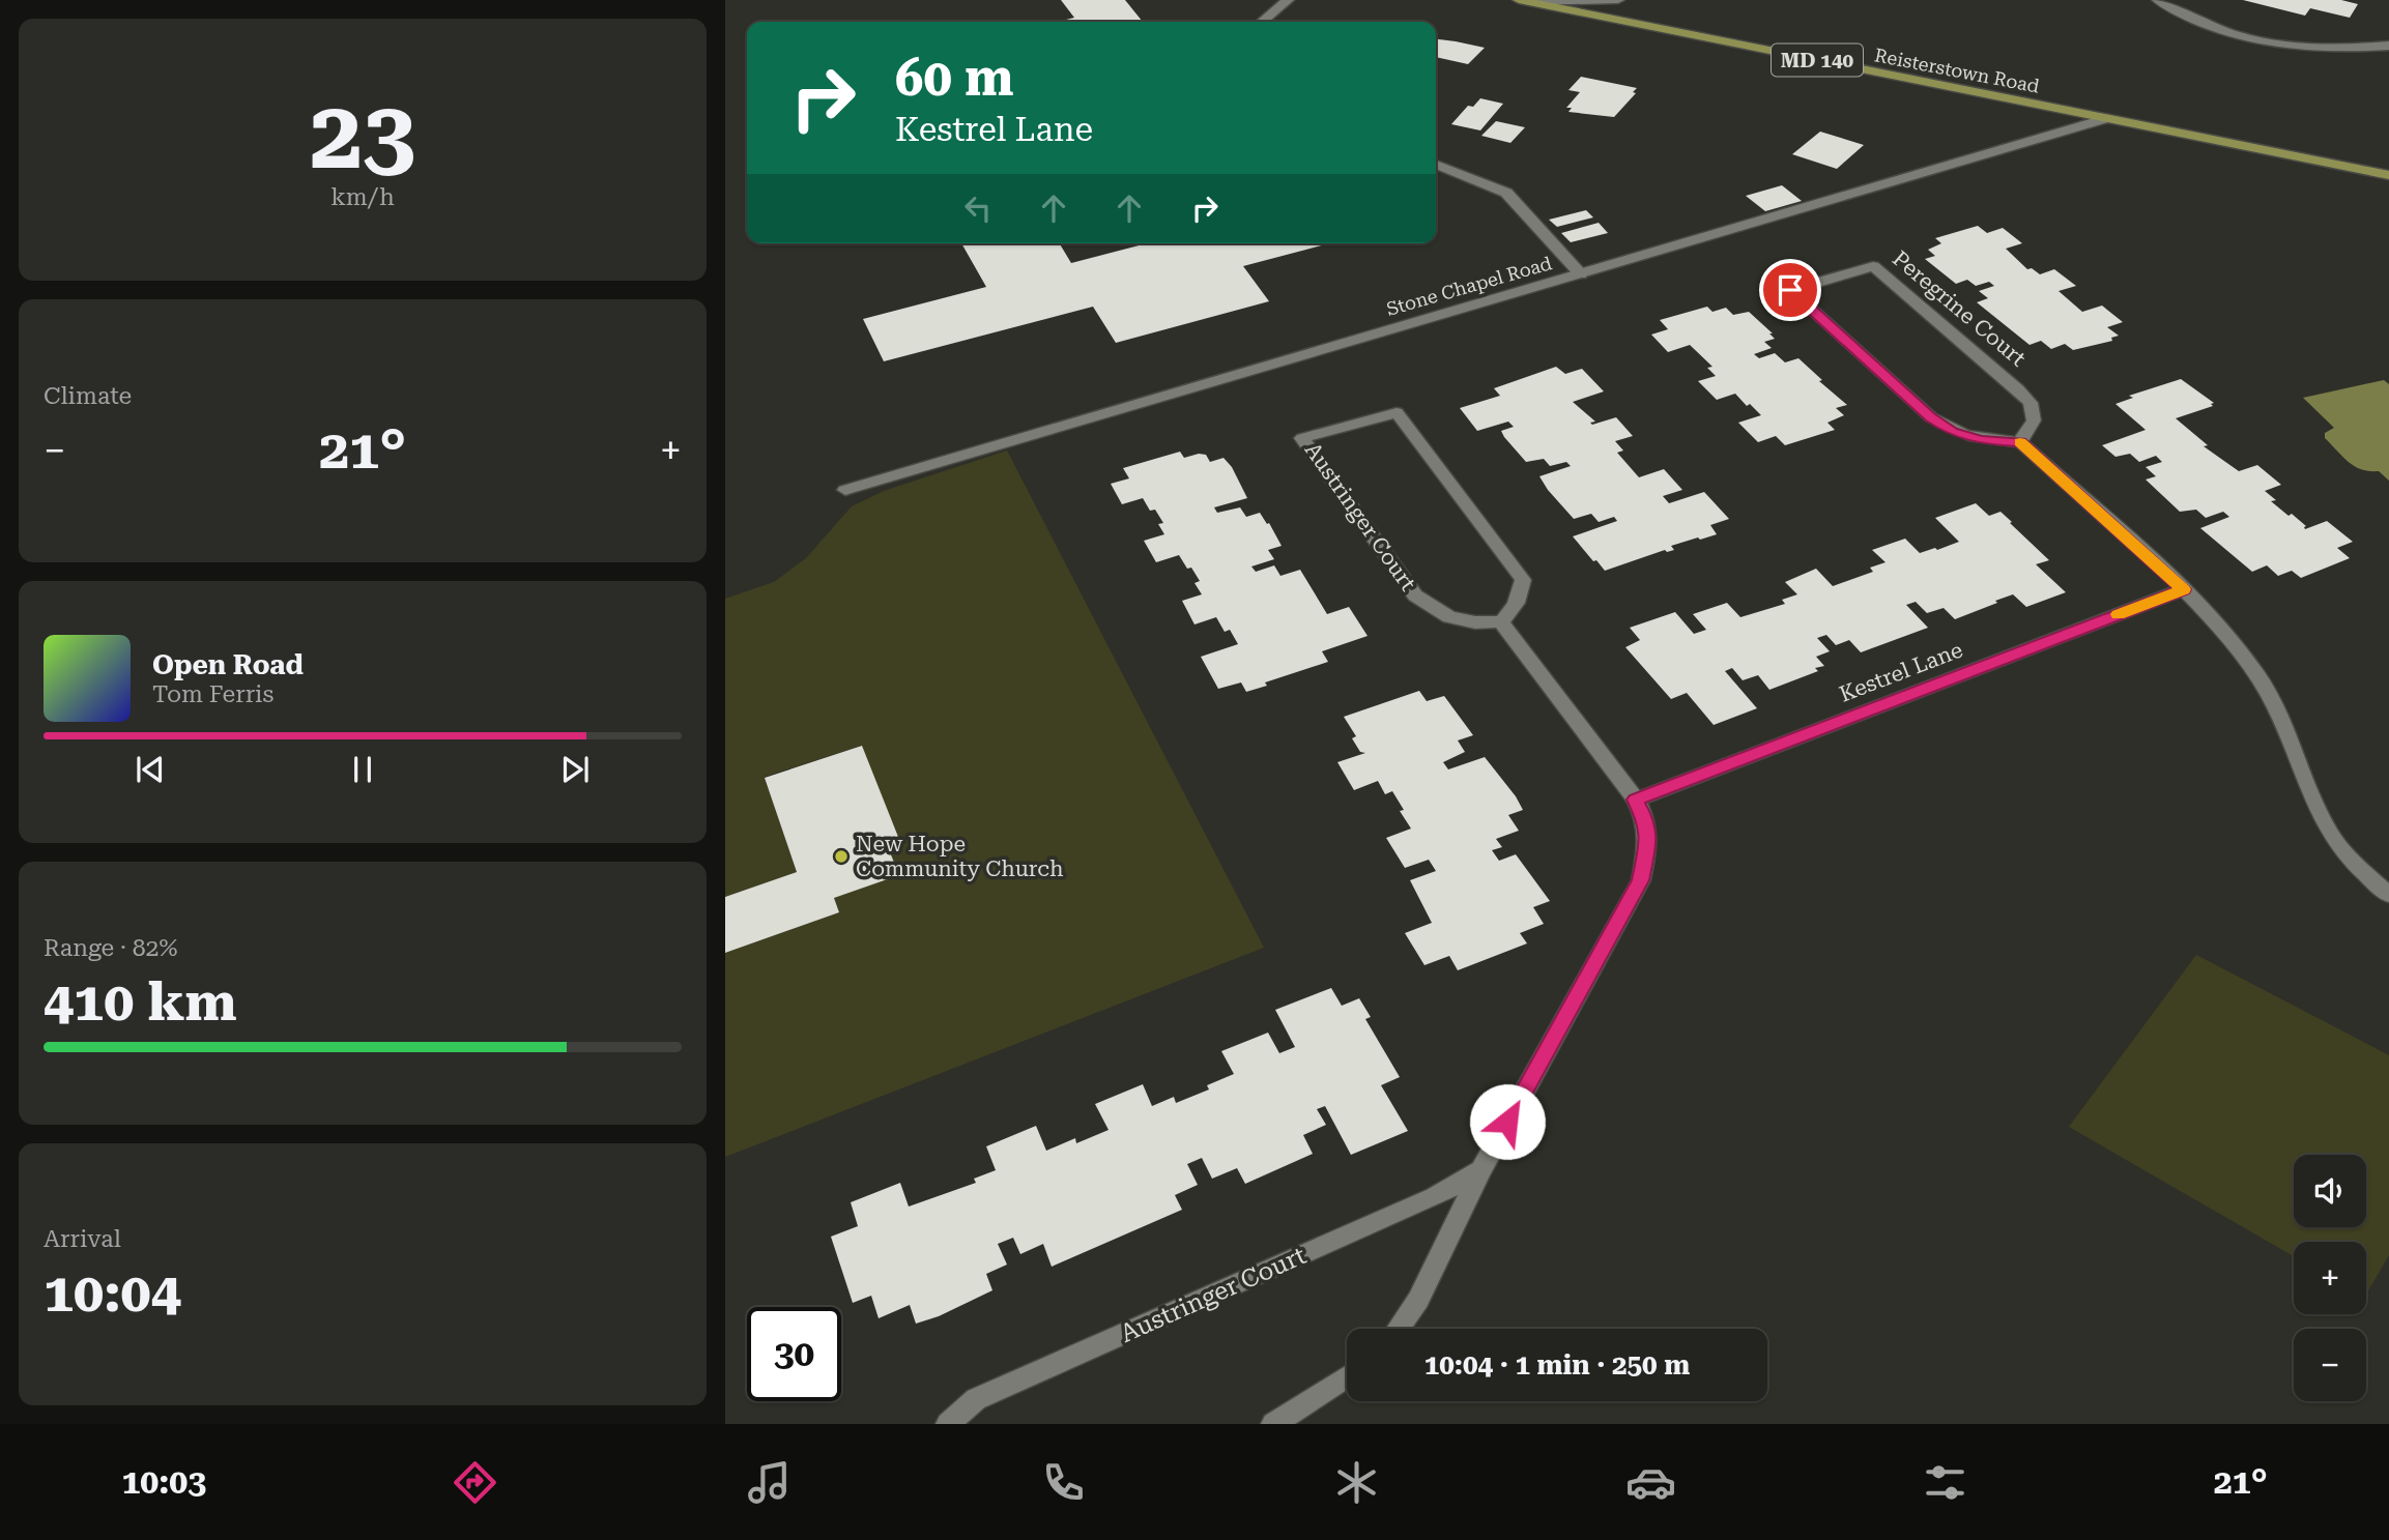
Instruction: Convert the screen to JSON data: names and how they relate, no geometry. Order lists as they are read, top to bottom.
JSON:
{
  "streets": {
    "main road": ["MD 140", "Reisterstown Road"],
    "street": [
      "Stone Chapel Road",
      "Peregrine Court",
      "Austringer Court",
      "Kestrel Lane"
    ]
  },
  "crossings": [
    ["Reisterstown Road", "Stone Chapel Road"]
  ],
  "places": ["New Hope Community Church"],
  "page": {
    "tile": [
      ["23", "km/h"],
      "Climate",
      ["Range · 82%", "410 km"],
      ["Arrival", "10:04"]
    ],
    "turn": ["60 m", "Kestrel Lane"],
    "heat": ["−", "21°", "+"],
    "song": ["Open Road", "Tom Ferris"],
    "map_buttons": ["+", "−"],
    "limit": "30",
    "trip": "10:04 · 1 min · 250 m",
    "tabs": ["10:03", "21°"]
  }
}
